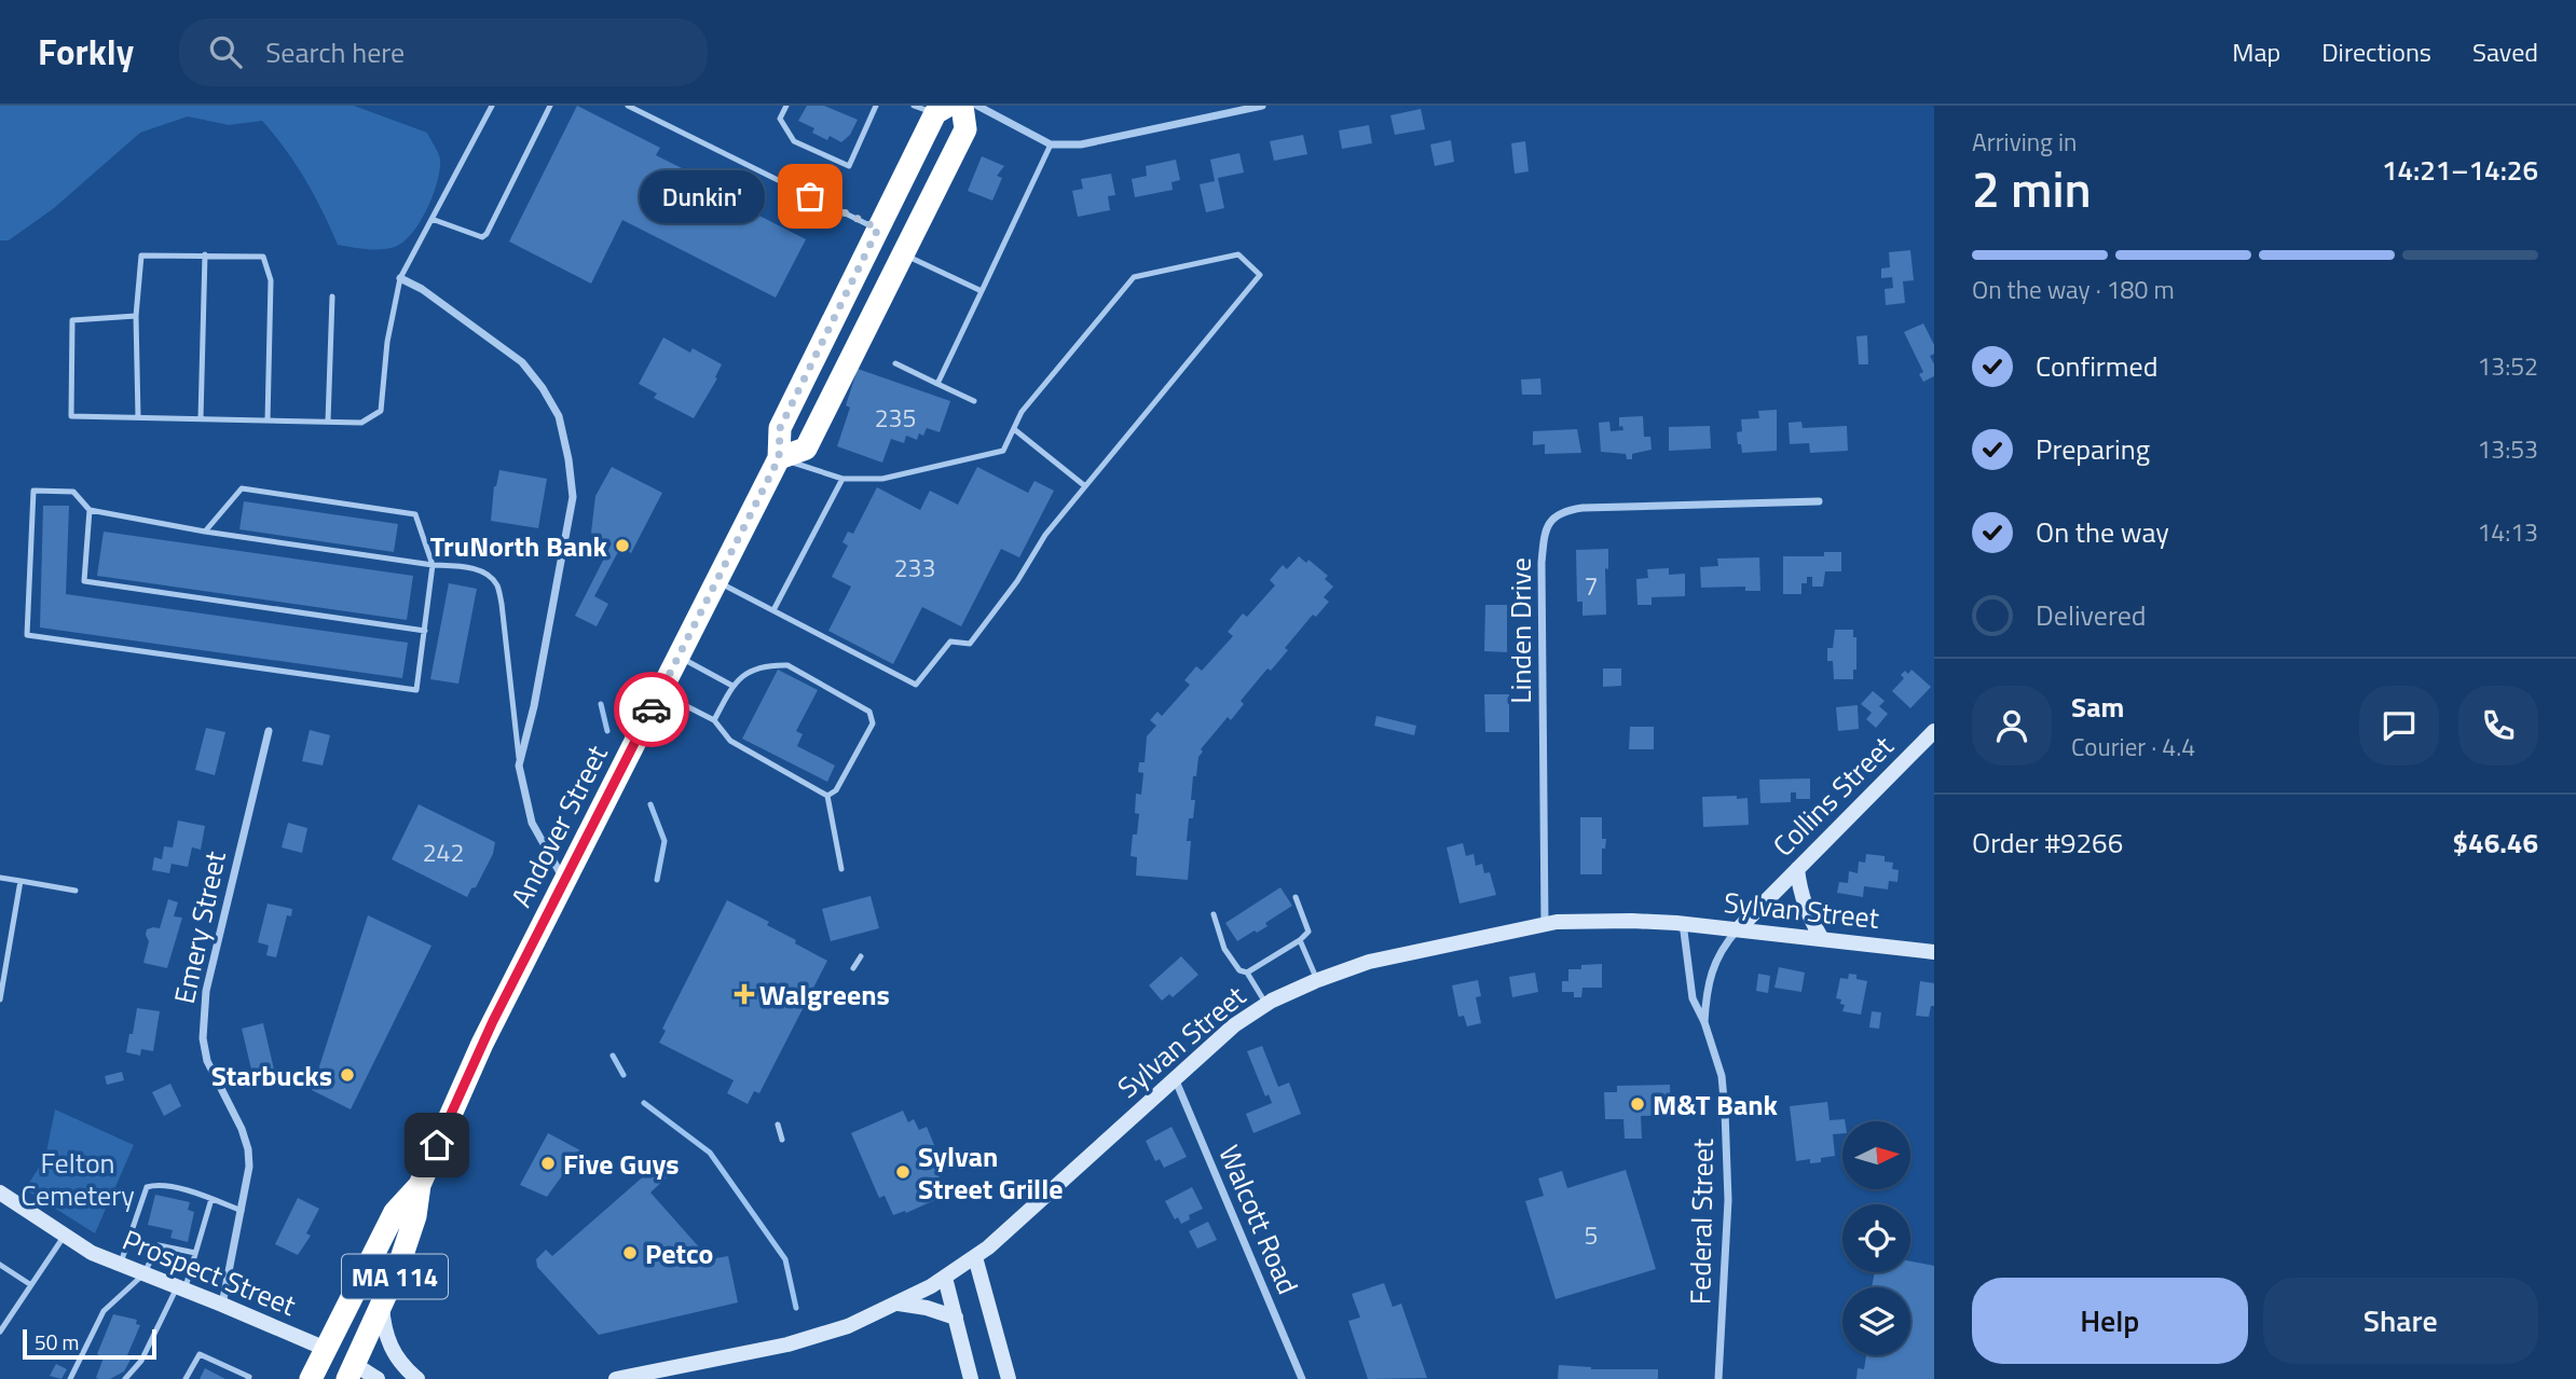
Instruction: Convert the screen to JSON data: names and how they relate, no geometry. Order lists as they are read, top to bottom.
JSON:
{
  "streets": {
    "highway": ["Andover Street", "MA 114"],
    "main road": ["Collins Street", "Sylvan Street", "Prospect Street"],
    "street": [
      "Linden Drive",
      "Emery Street",
      "Walcott Road",
      "Federal Street"
    ]
  },
  "crossings": [
    ["Linden Drive", "Sylvan Street"],
    ["Collins Street", "Sylvan Street"],
    ["Collins Street", "Federal Street"],
    ["Andover Street", "Prospect Street"],
    ["Sylvan Street", "Walcott Road"],
    ["Sylvan Street", "Federal Street"],
    ["Emery Street", "Prospect Street"]
  ],
  "parks": ["Felton Cemetery"],
  "places": {
    "other": [
      "Dunkin'",
      "TruNorth Bank",
      "Starbucks",
      "M&T Bank",
      "Five Guys",
      "Sylvan Street Grille",
      "Petco"
    ],
    "health": ["Walgreens"]
  },
  "house_numbers": [
    "235",
    "233",
    "7",
    "242",
    "5"
  ],
  "scale_bar": "50 m",
  "north": "right",
  "page": {
    "header": "Forkly",
    "search": "Search here",
    "nav": ["Map", "Directions", "Saved"],
    "heading": ["2 min", "Arriving in", "14:21–14:26"],
    "panel": [
      "Sam",
      "Courier · 4.4",
      "Order #9266",
      "$46.46"
    ],
    "bubble": "Dunkin'",
    "bar": "On the way · 180 m",
    "list": [
      ["Confirmed", "13:52"],
      ["Preparing", "13:53"],
      ["On the way", "14:13"],
      "Delivered"
    ],
    "buttons": ["Help", "Share"],
    "scale": "50 m"
  }
}
